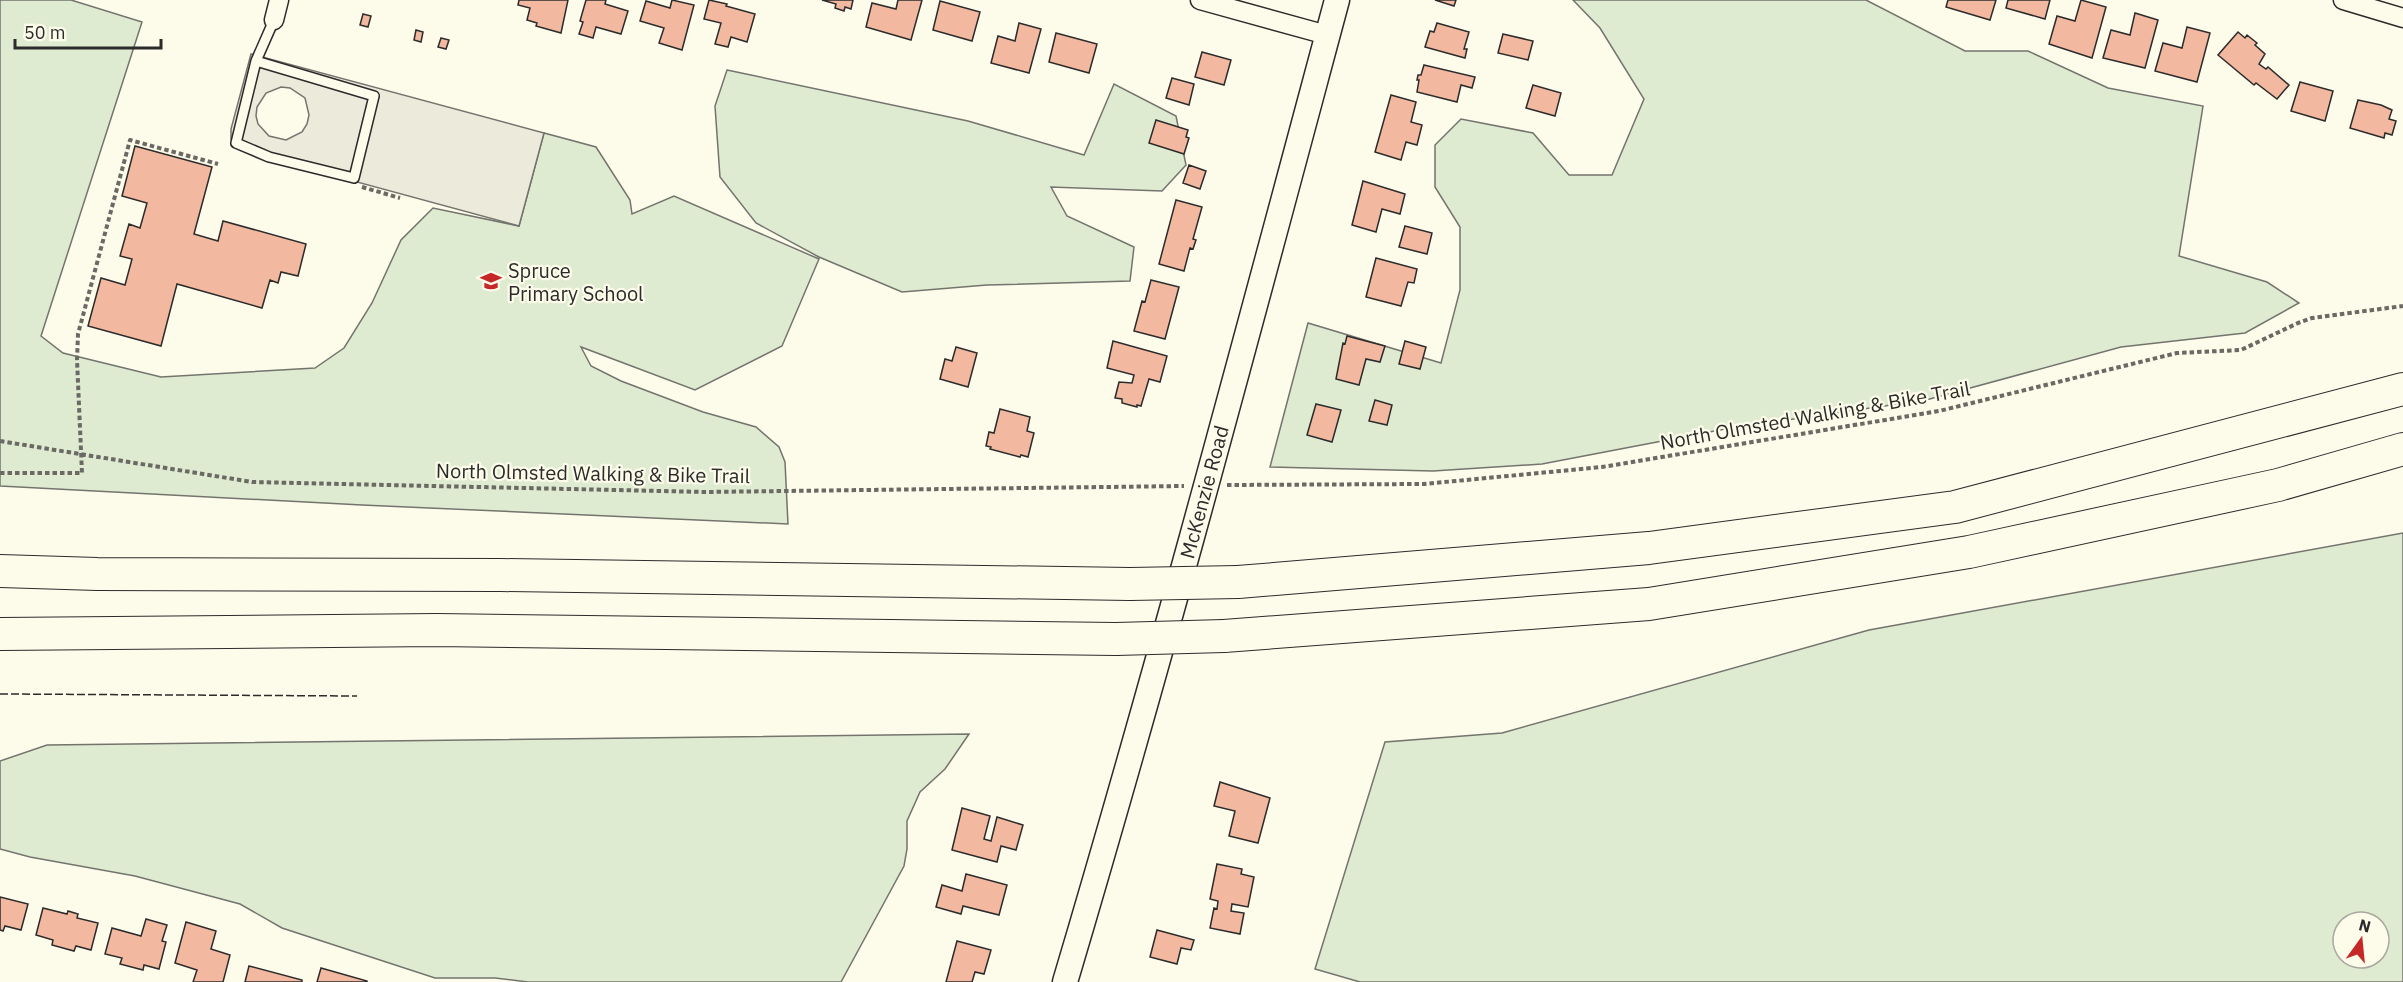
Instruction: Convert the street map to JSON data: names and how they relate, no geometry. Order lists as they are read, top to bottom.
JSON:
{
  "streets": {
    "street": ["McKenzie Road"],
    "path": ["North Olmsted Walking & Bike Trail"]
  },
  "places": {
    "school or university": ["Spruce Primary School"]
  },
  "scale_bar": "50 m",
  "north": "top"
}
